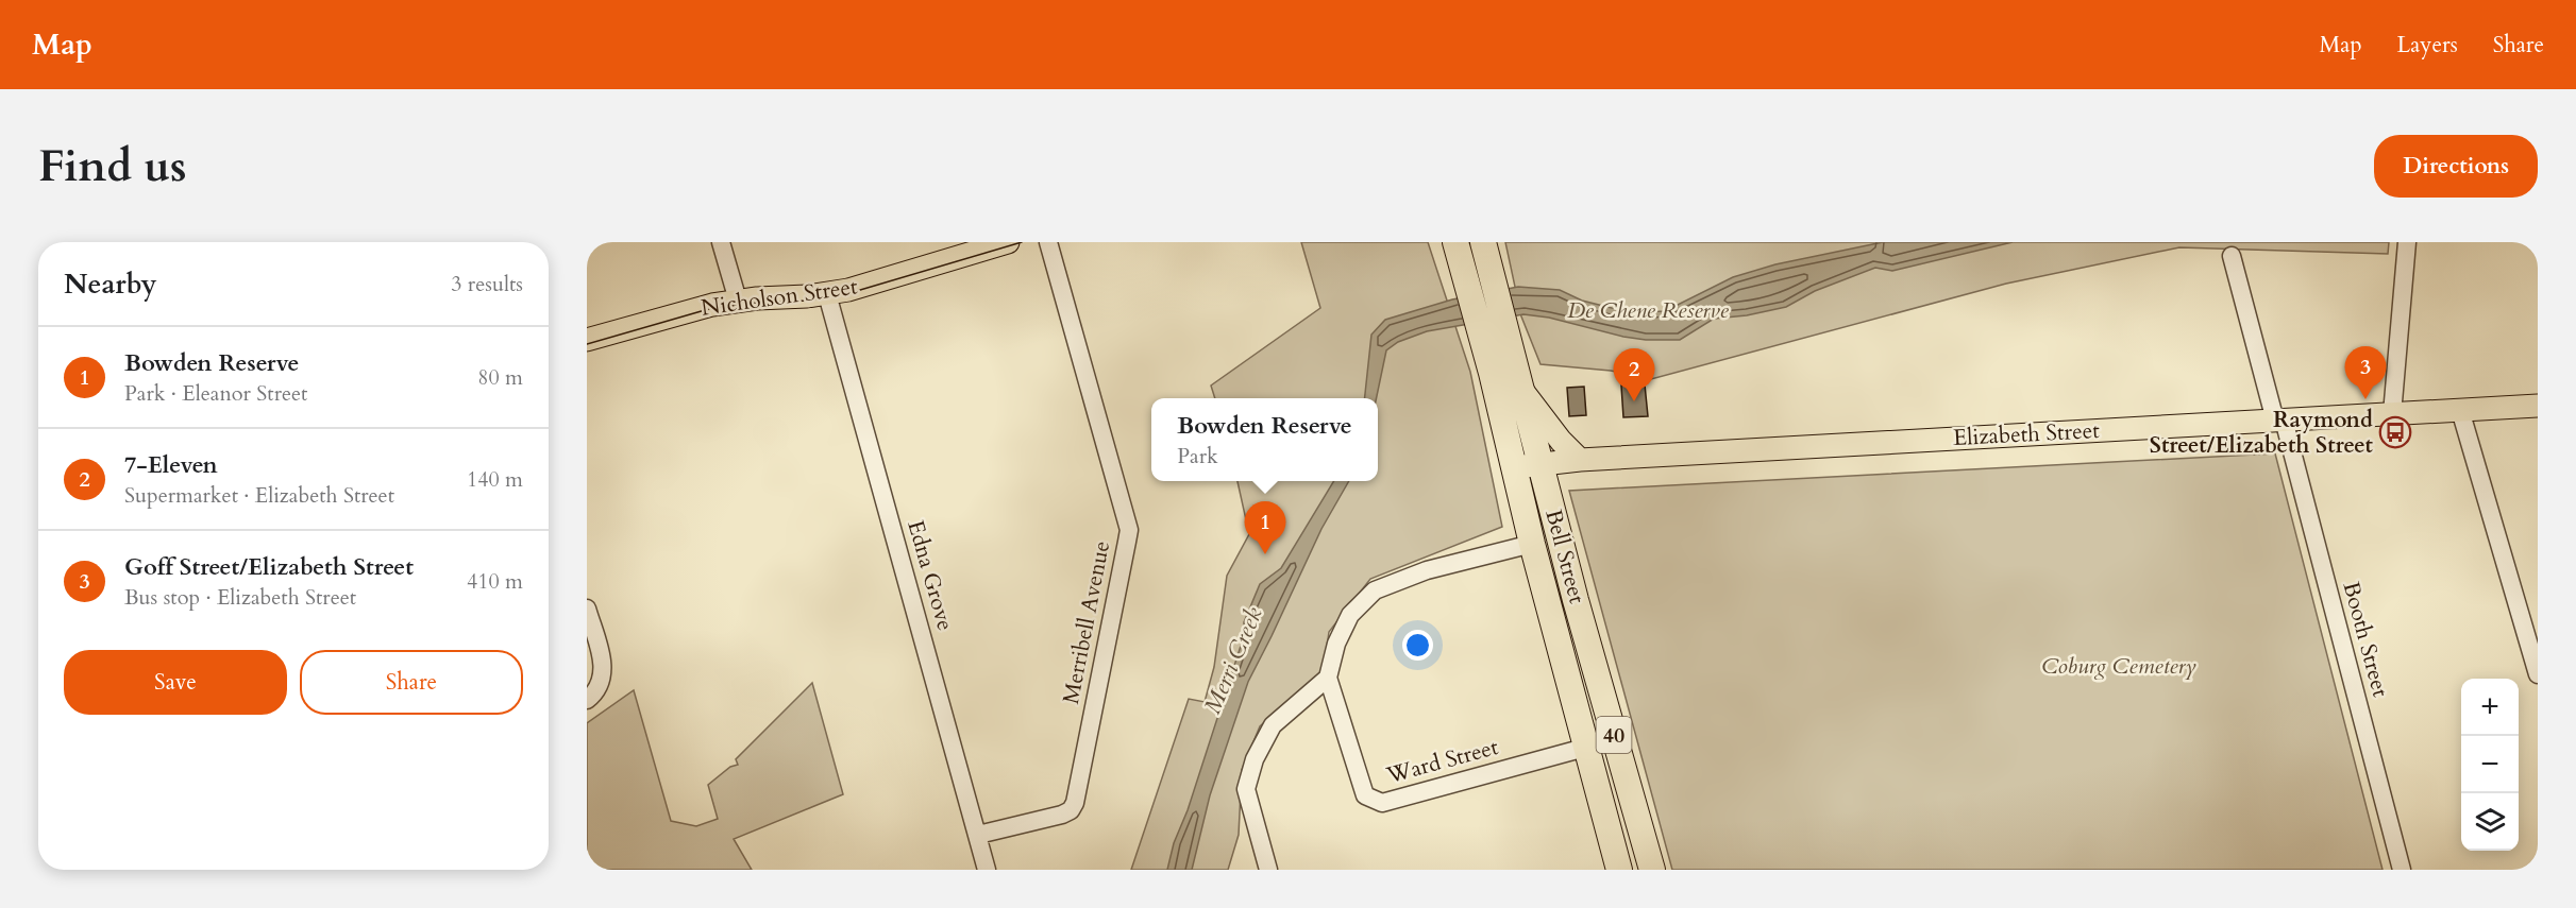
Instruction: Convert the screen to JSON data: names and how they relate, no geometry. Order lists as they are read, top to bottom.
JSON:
{
  "streets": {
    "highway": ["Bell Street", "40"],
    "main road": ["Nicholson Street", "Elizabeth Street"],
    "street": [
      "Edna Grove",
      "Merribell Avenue",
      "Booth Street",
      "Ward Street"
    ]
  },
  "crossings": [
    ["Nicholson Street", "Edna Grove"],
    ["Elizabeth Street", "Bell Street"],
    ["Elizabeth Street", "Booth Street"],
    ["Bell Street", "Ward Street"],
    ["Edna Grove", "Merribell Avenue"]
  ],
  "water": ["Merri Creek"],
  "parks": ["De Chene Reserve", "Coburg Cemetery"],
  "places": {
    "bus stop": ["Raymond Street/Elizabeth Street"]
  },
  "page": {
    "header": "Map",
    "nav": ["Map", "Layers", "Share"],
    "buttons": [
      "Directions",
      ["Save", "Share"]
    ],
    "title": "Find us",
    "heading": ["Nearby", "3 results"],
    "list": [
      {
        "mark": "1",
        "name": "Bowden Reserve",
        "note": "Park · Eleanor Street",
        "value": "80 m"
      },
      {
        "mark": "2",
        "name": "7-Eleven",
        "note": "Supermarket · Elizabeth Street",
        "value": "140 m"
      },
      {
        "mark": "3",
        "name": "Goff Street/Elizabeth Street",
        "note": "Bus stop · Elizabeth Street",
        "value": "410 m"
      }
    ],
    "pins": ["3", "2", "1"],
    "popup": ["Bowden Reserve", "Park"],
    "map_buttons": ["+", "−"]
  }
}
